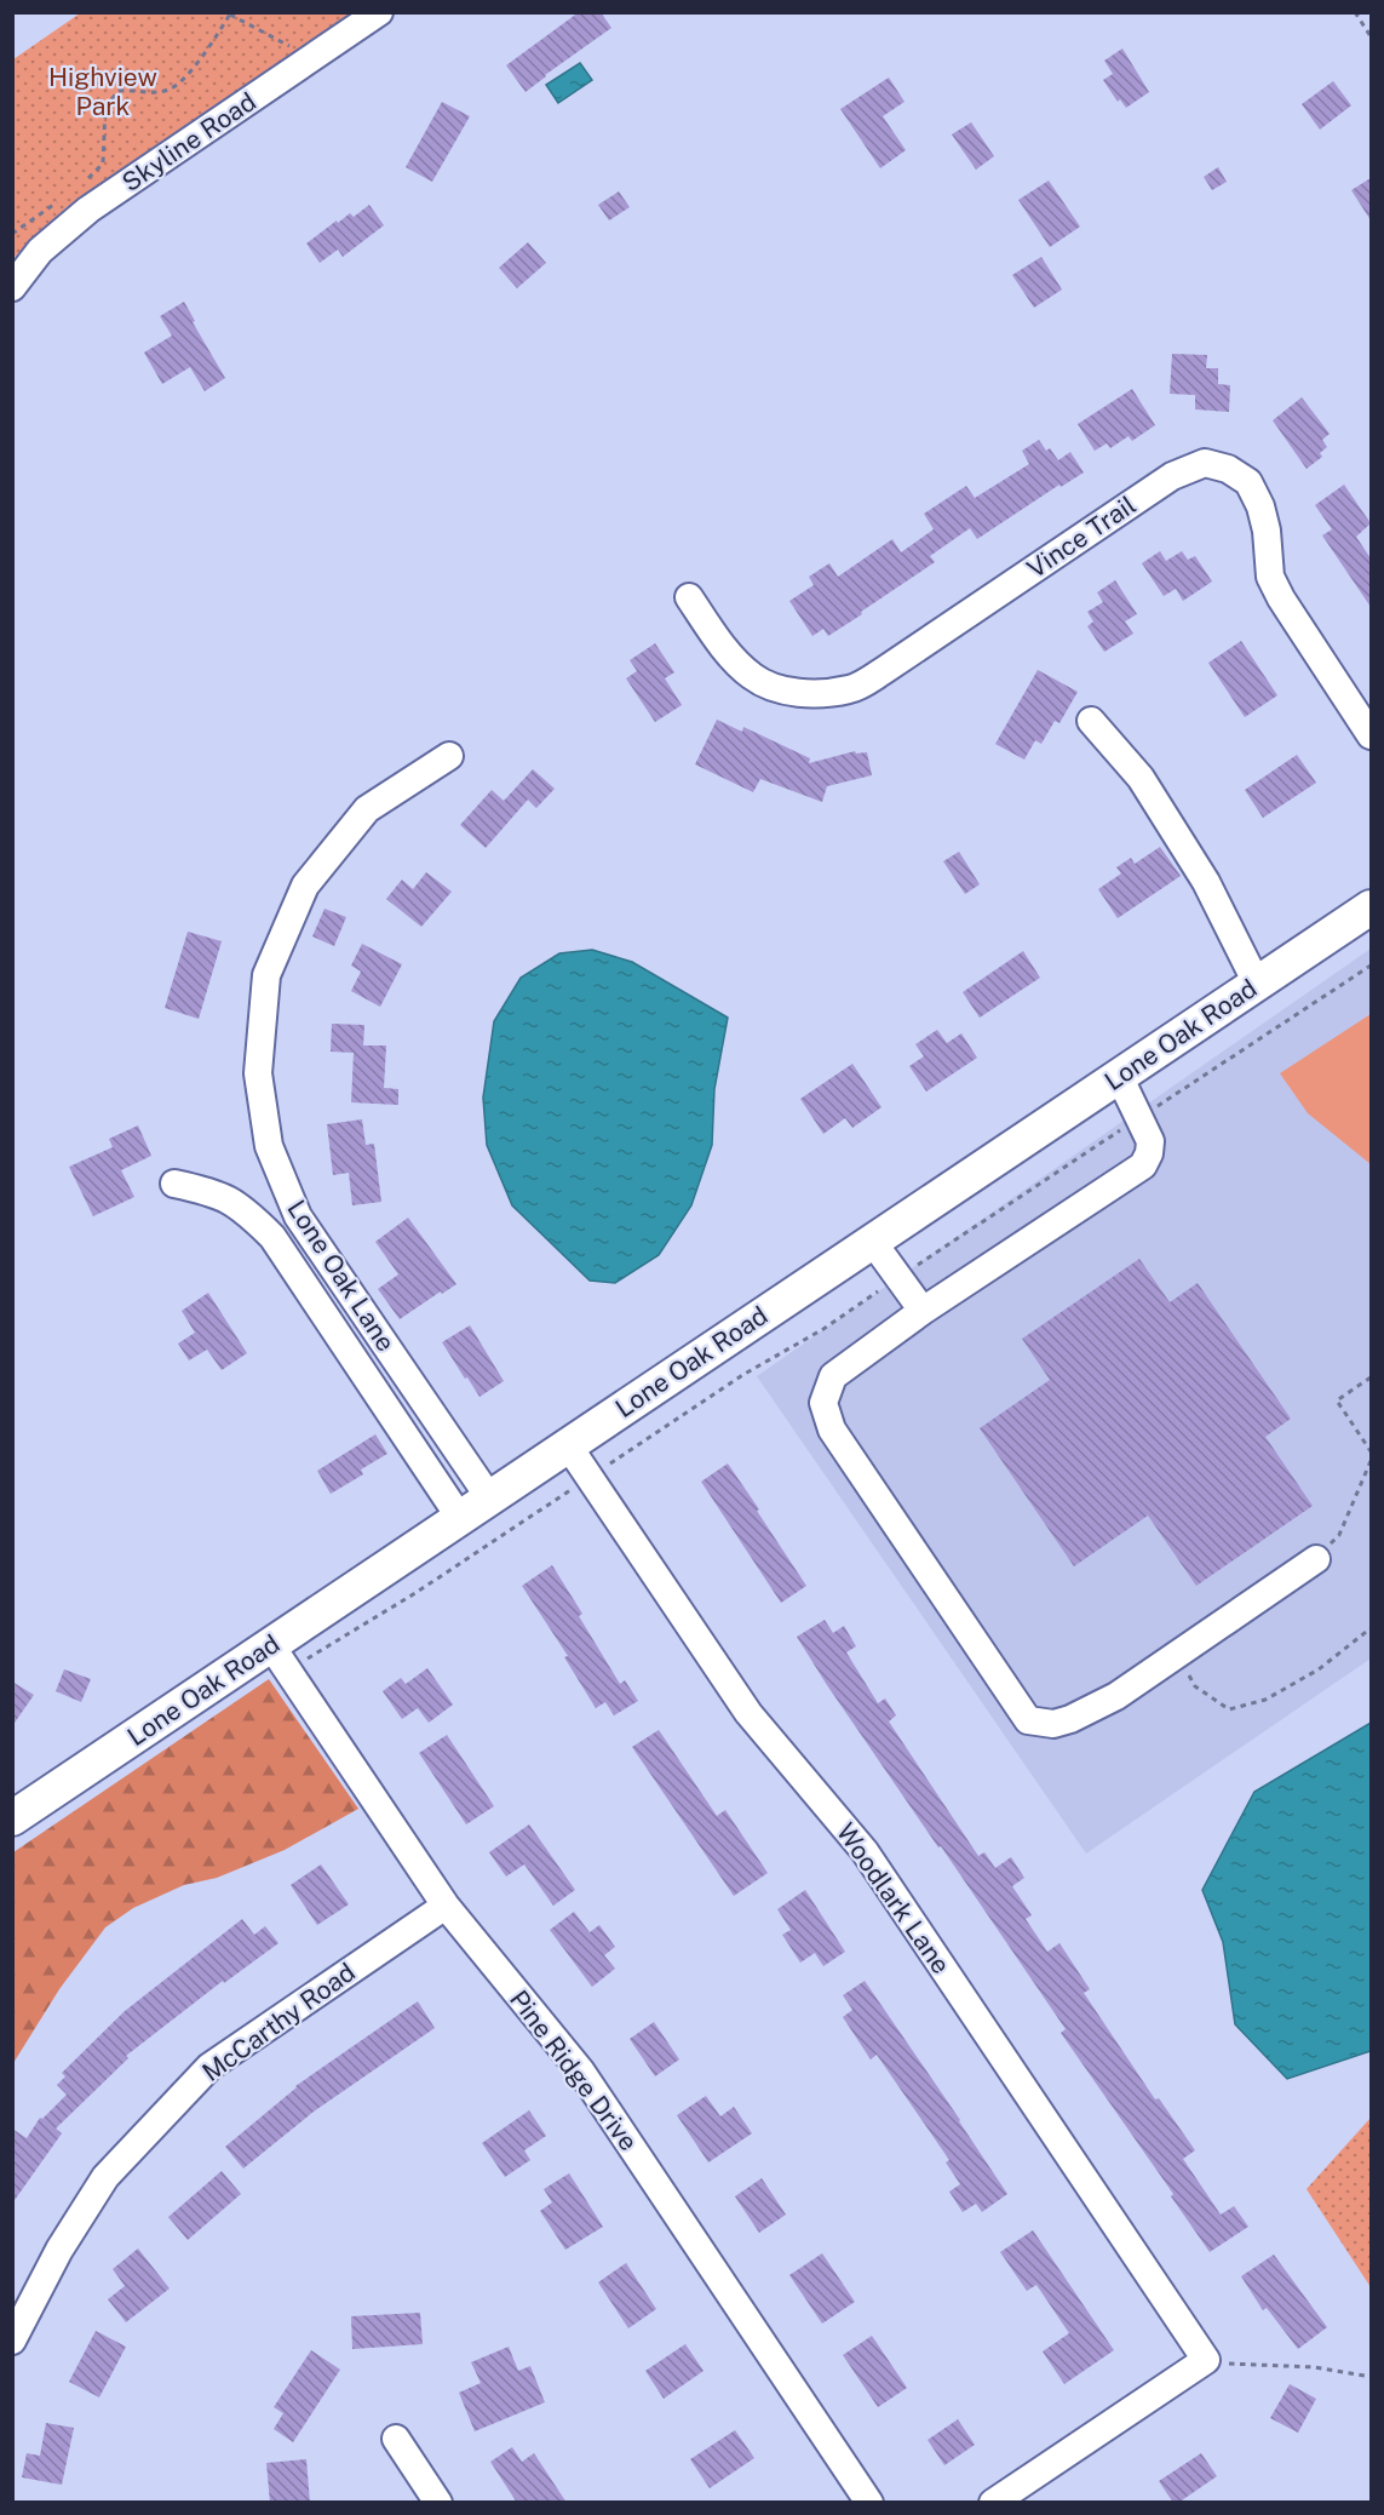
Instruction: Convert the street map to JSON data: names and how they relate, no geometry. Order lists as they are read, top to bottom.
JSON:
{
  "streets": {
    "main road": ["Lone Oak Road"],
    "street": [
      "Skyline Road",
      "Vince Trail",
      "Lone Oak Lane",
      "Woodlark Lane",
      "McCarthy Road",
      "Pine Ridge Drive"
    ]
  },
  "crossings": [
    ["Lone Oak Road", "Lone Oak Lane"],
    ["Lone Oak Road", "Woodlark Lane"],
    ["Lone Oak Road", "Pine Ridge Drive"],
    ["McCarthy Road", "Pine Ridge Drive"]
  ],
  "parks": ["Highview Park"]
}
